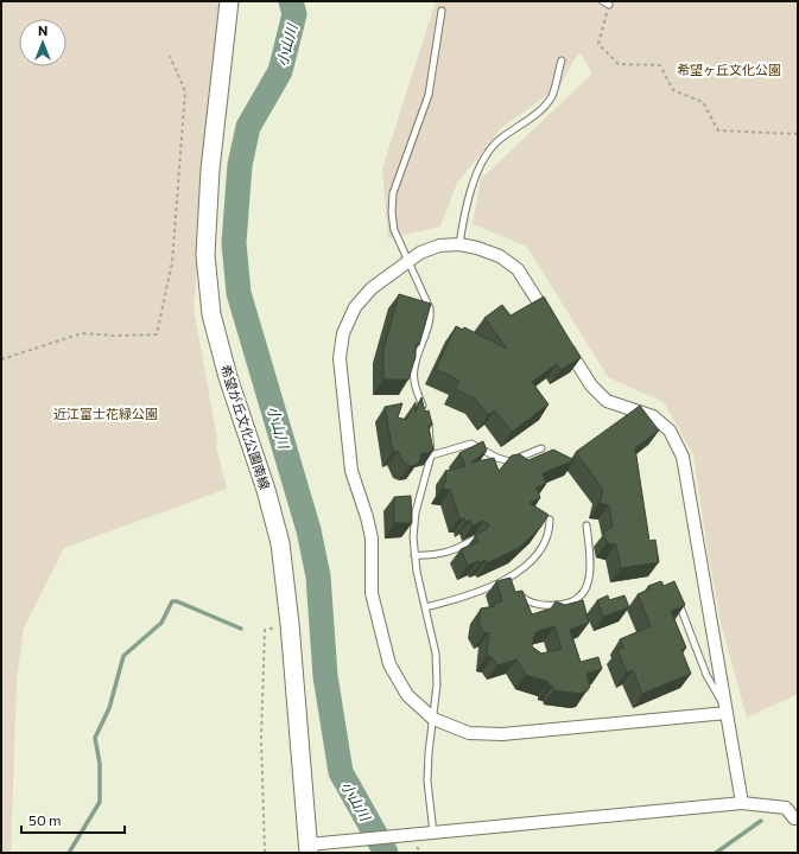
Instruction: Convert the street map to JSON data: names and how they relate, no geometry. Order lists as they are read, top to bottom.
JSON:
{
  "streets": {
    "main road": ["希望が丘文化公園南線"]
  },
  "water": ["小山川"],
  "parks": ["希望ヶ丘文化公園", "近江富士花緑公園"],
  "scale_bar": "50 m",
  "north": "top"
}
